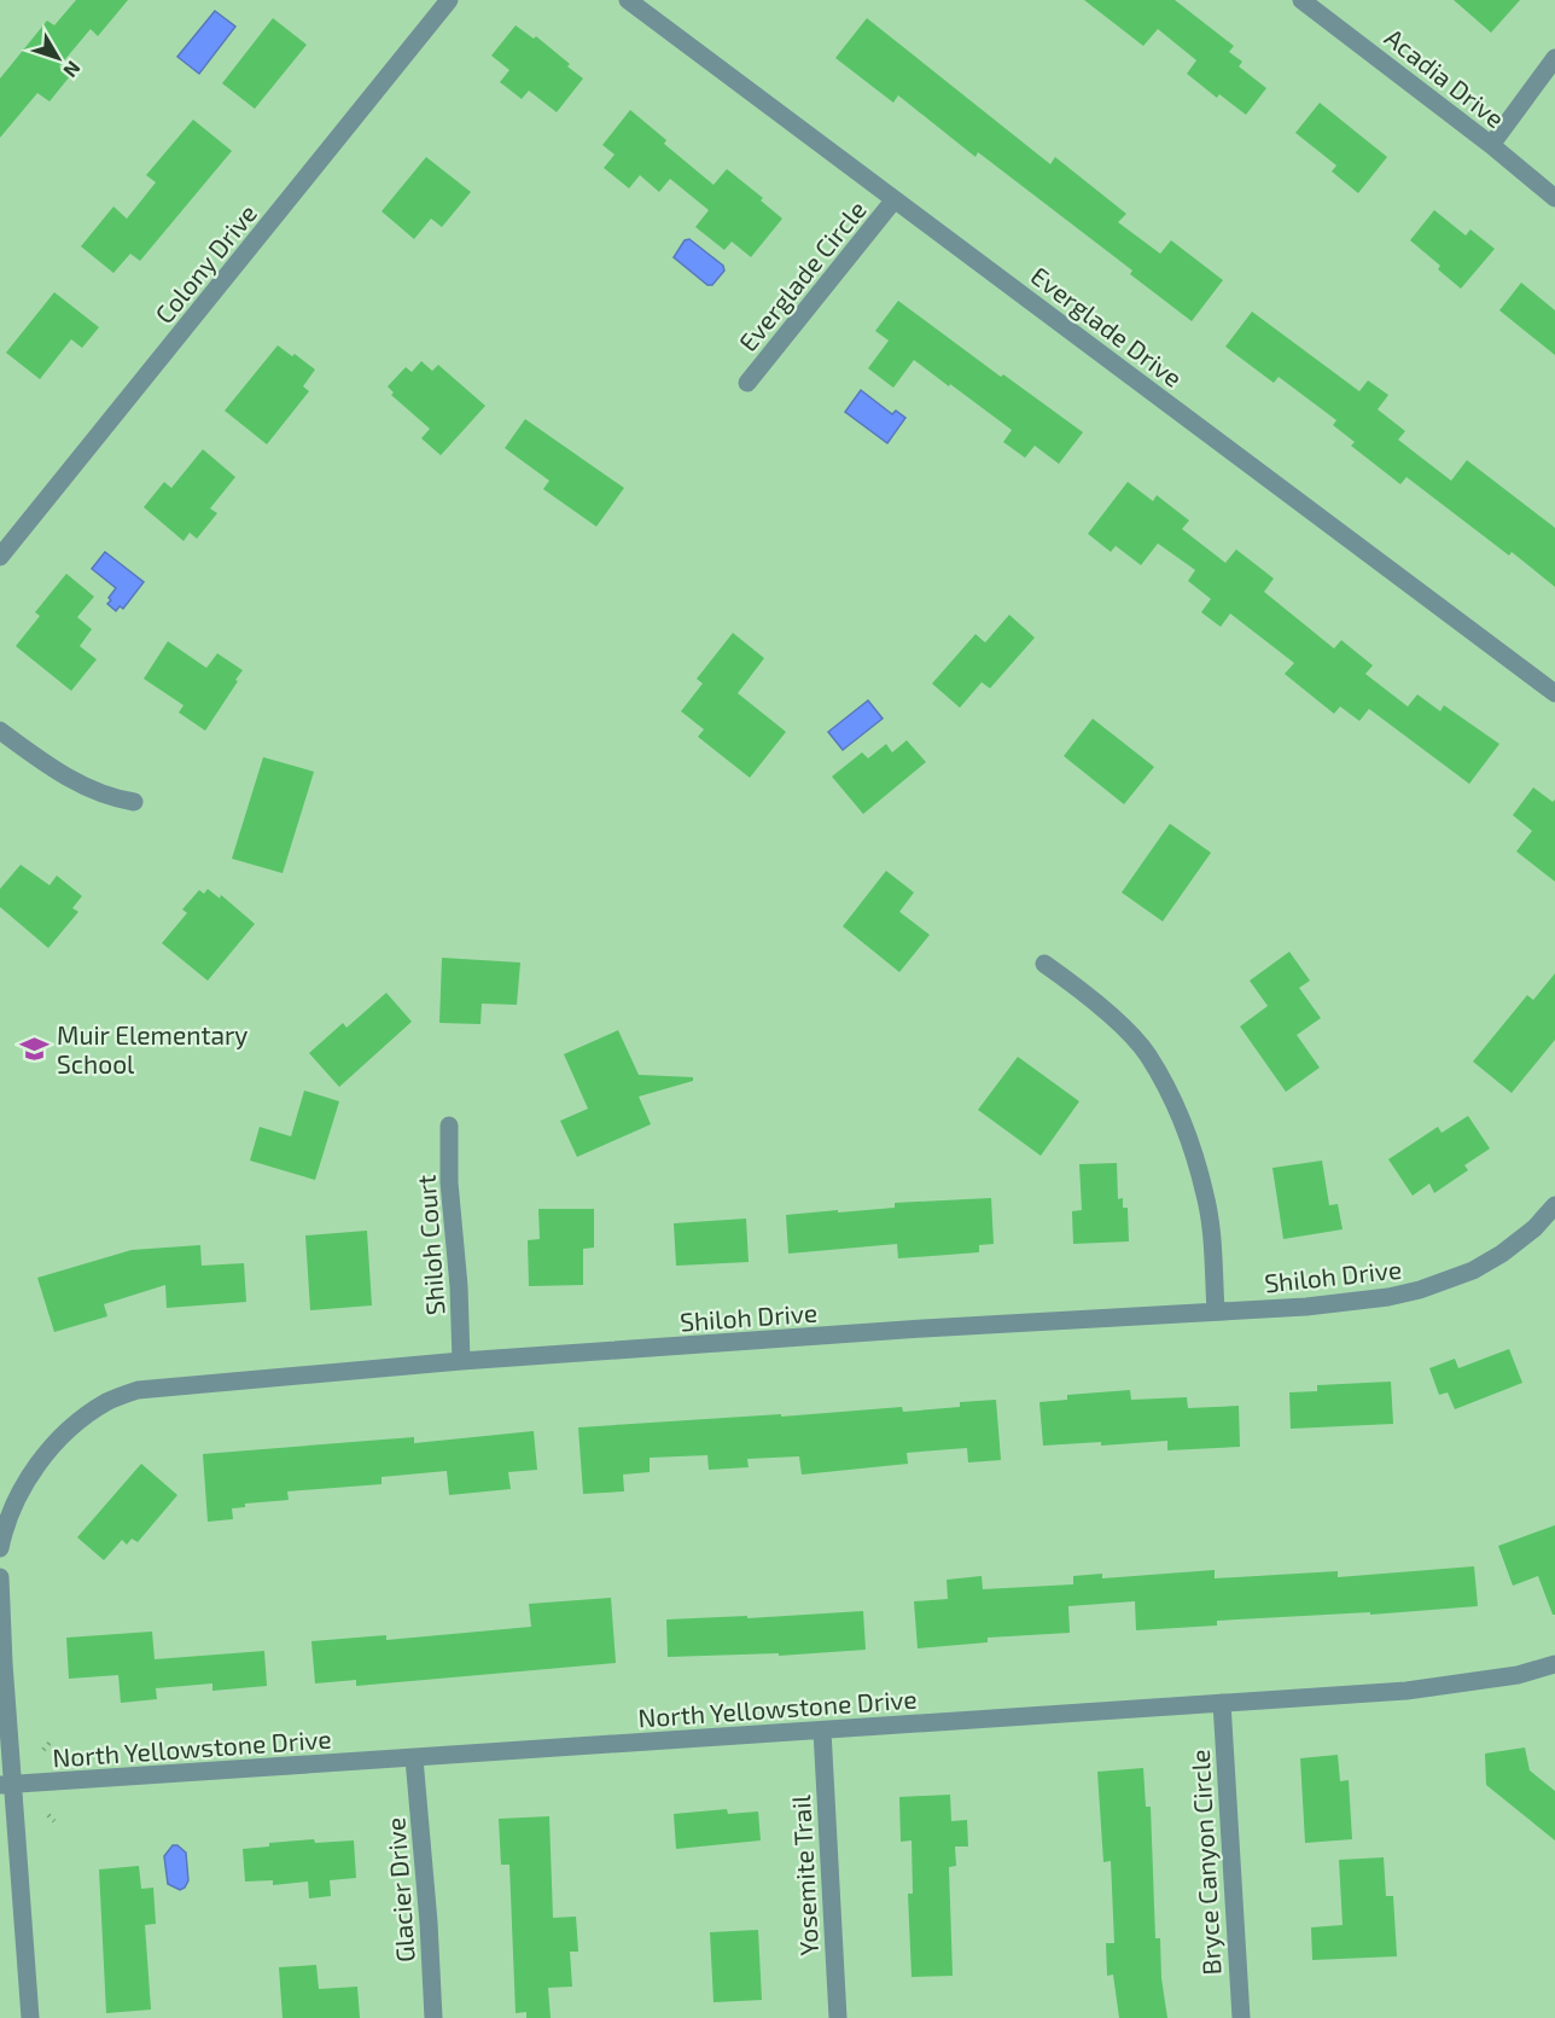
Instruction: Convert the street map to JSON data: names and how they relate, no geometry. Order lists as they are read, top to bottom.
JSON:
{
  "streets": {
    "street": [
      "Acadia Drive",
      "Colony Drive",
      "Everglade Circle",
      "Everglade Drive",
      "Shiloh Court",
      "Shiloh Drive",
      "North Yellowstone Drive",
      "Bryce Canyon Circle",
      "Yosemite Trail",
      "Glacier Drive"
    ]
  },
  "crossings": [
    ["Everglade Circle", "Everglade Drive"],
    ["Shiloh Court", "Shiloh Drive"],
    ["North Yellowstone Drive", "Bryce Canyon Circle"],
    ["North Yellowstone Drive", "Yosemite Trail"],
    ["North Yellowstone Drive", "Glacier Drive"]
  ],
  "places": {
    "school or university": ["Muir Elementary School"]
  },
  "north": "bottom right"
}
